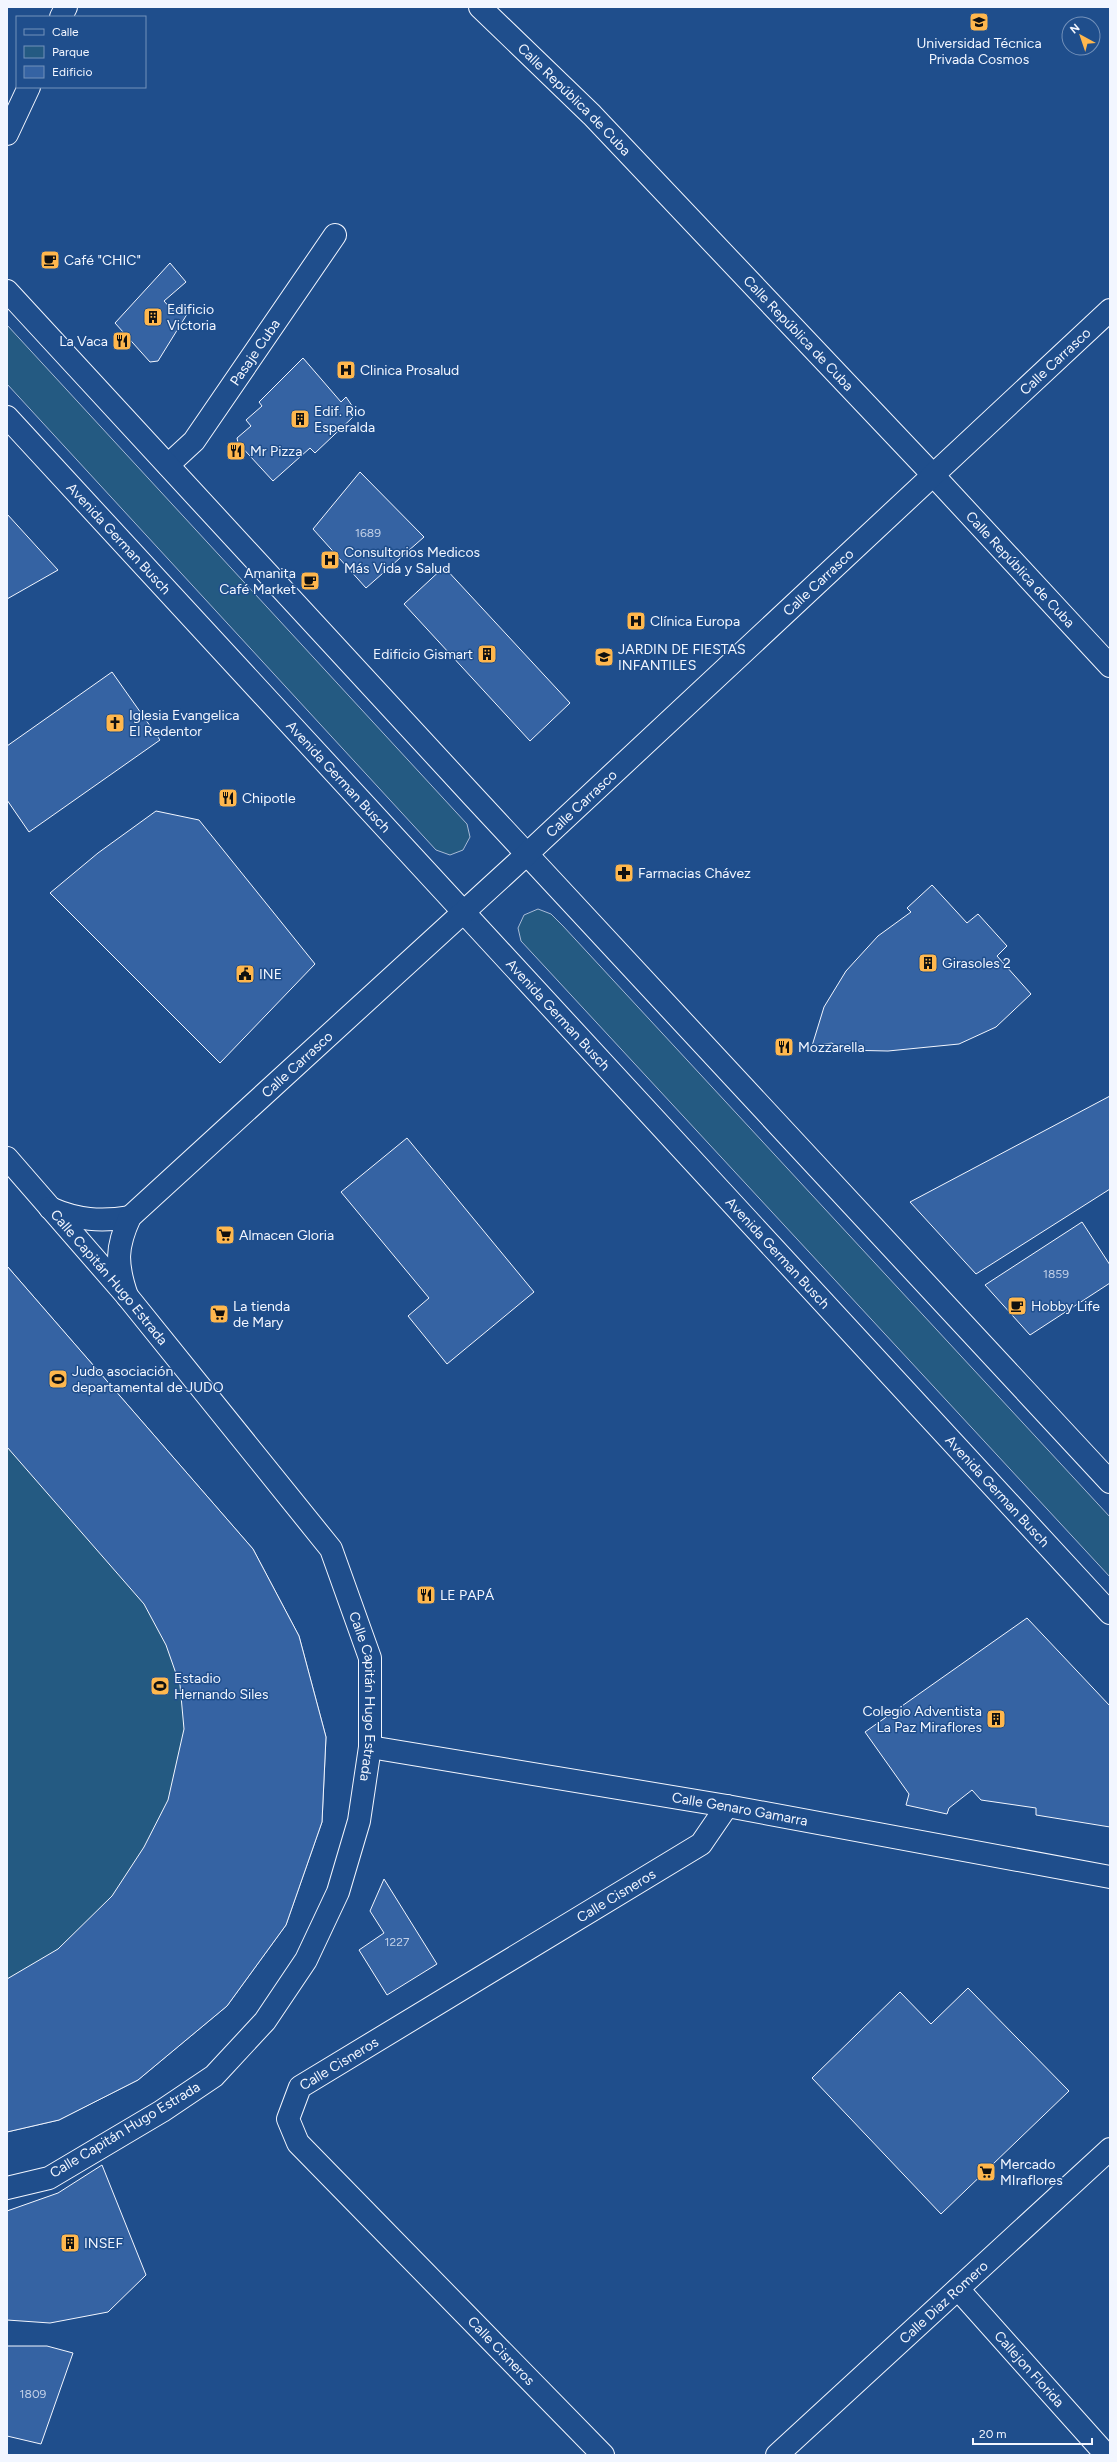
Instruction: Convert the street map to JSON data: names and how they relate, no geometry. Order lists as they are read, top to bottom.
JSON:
{
  "streets": {
    "main road": [
      "Calle República de Cuba",
      "Pasaje Cuba",
      "Calle Carrasco",
      "Avenida German Busch",
      "Calle Capitán Hugo Estrada",
      "Calle Genaro Gamarra",
      "Calle Cisneros",
      "Calle Diaz Romero",
      "Callejon Florida"
    ]
  },
  "crossings": [
    ["Calle República de Cuba", "Calle Carrasco"],
    ["Calle Carrasco", "Avenida German Busch"],
    ["Calle Carrasco", "Calle Capitán Hugo Estrada"],
    ["Calle Capitán Hugo Estrada", "Calle Genaro Gamarra"],
    ["Calle Genaro Gamarra", "Calle Cisneros"],
    ["Calle Diaz Romero", "Callejon Florida"]
  ],
  "places": {
    "school or university": ["Universidad Técnica Privada Cosmos", "JARDIN DE FIESTAS INFANTILES"],
    "cafe": ["Café \"CHIC\"", "Amanita Café Market", "Hobby Life"],
    "building": [
      "Edificio Victoria",
      "Edif. Rio Esperalda",
      "Edificio Gismart",
      "Girasoles 2",
      "Colegio Adventista La Paz Miraflores",
      "INSEF"
    ],
    "restaurant": [
      "La Vaca",
      "Mr Pizza",
      "Chipotle",
      "Mozzarella",
      "LE PAPÁ"
    ],
    "hospital": ["Clinica Prosalud", "Consultorios Medicos Más Vida y Salud", "Clínica Europa"],
    "church": ["Iglesia Evangelica El Redentor"],
    "pharmacy": ["Farmacias Chávez"],
    "public building": ["INE"],
    "supermarket": ["Almacen Gloria", "La tienda de Mary", "Mercado MIraflores"],
    "sports": ["Judo asociación departamental de JUDO", "Estadio Hernando Siles"]
  },
  "house_numbers": [
    "1689",
    "1859",
    "1227",
    "1809"
  ],
  "legend": ["Calle", "Parque", "Edificio"],
  "scale_bar": "20 m",
  "north": "top left"
}
